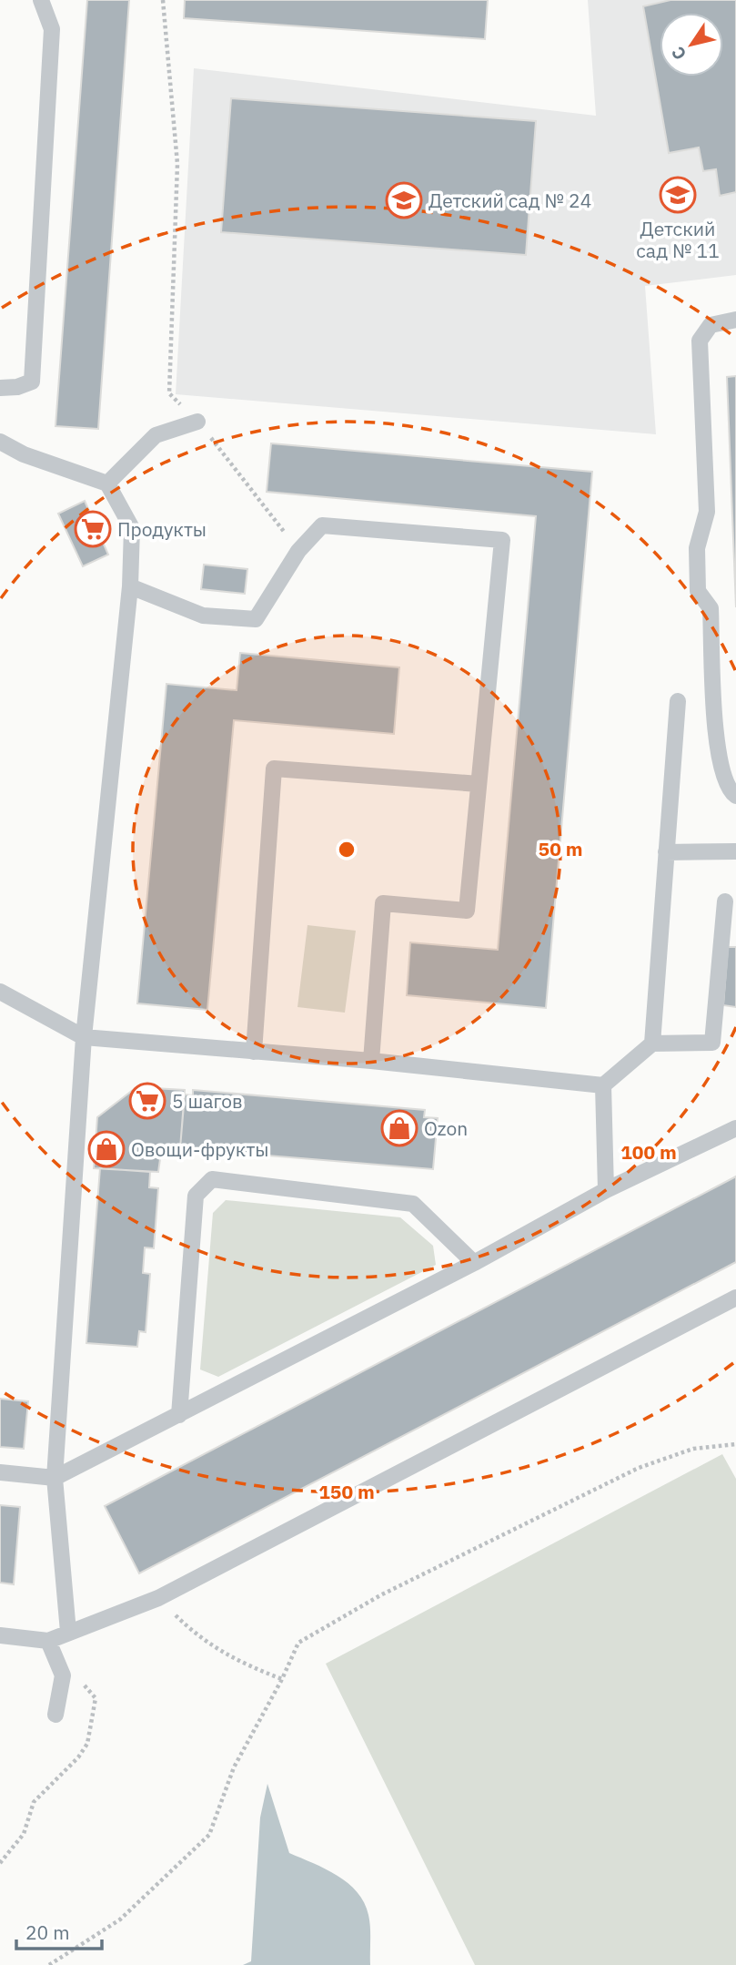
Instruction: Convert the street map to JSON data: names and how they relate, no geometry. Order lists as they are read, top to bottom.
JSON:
{
  "places": {
    "school or university": ["Детский сад № 11", "Детский сад № 24"],
    "supermarket": ["Продукты", "5 шагов"],
    "shop": ["Ozon", "Овощи-фрукты"]
  },
  "scale_bar": "20 m",
  "north": "bottom left",
  "rings": ["50 m", "100 m", "150 m"]
}
